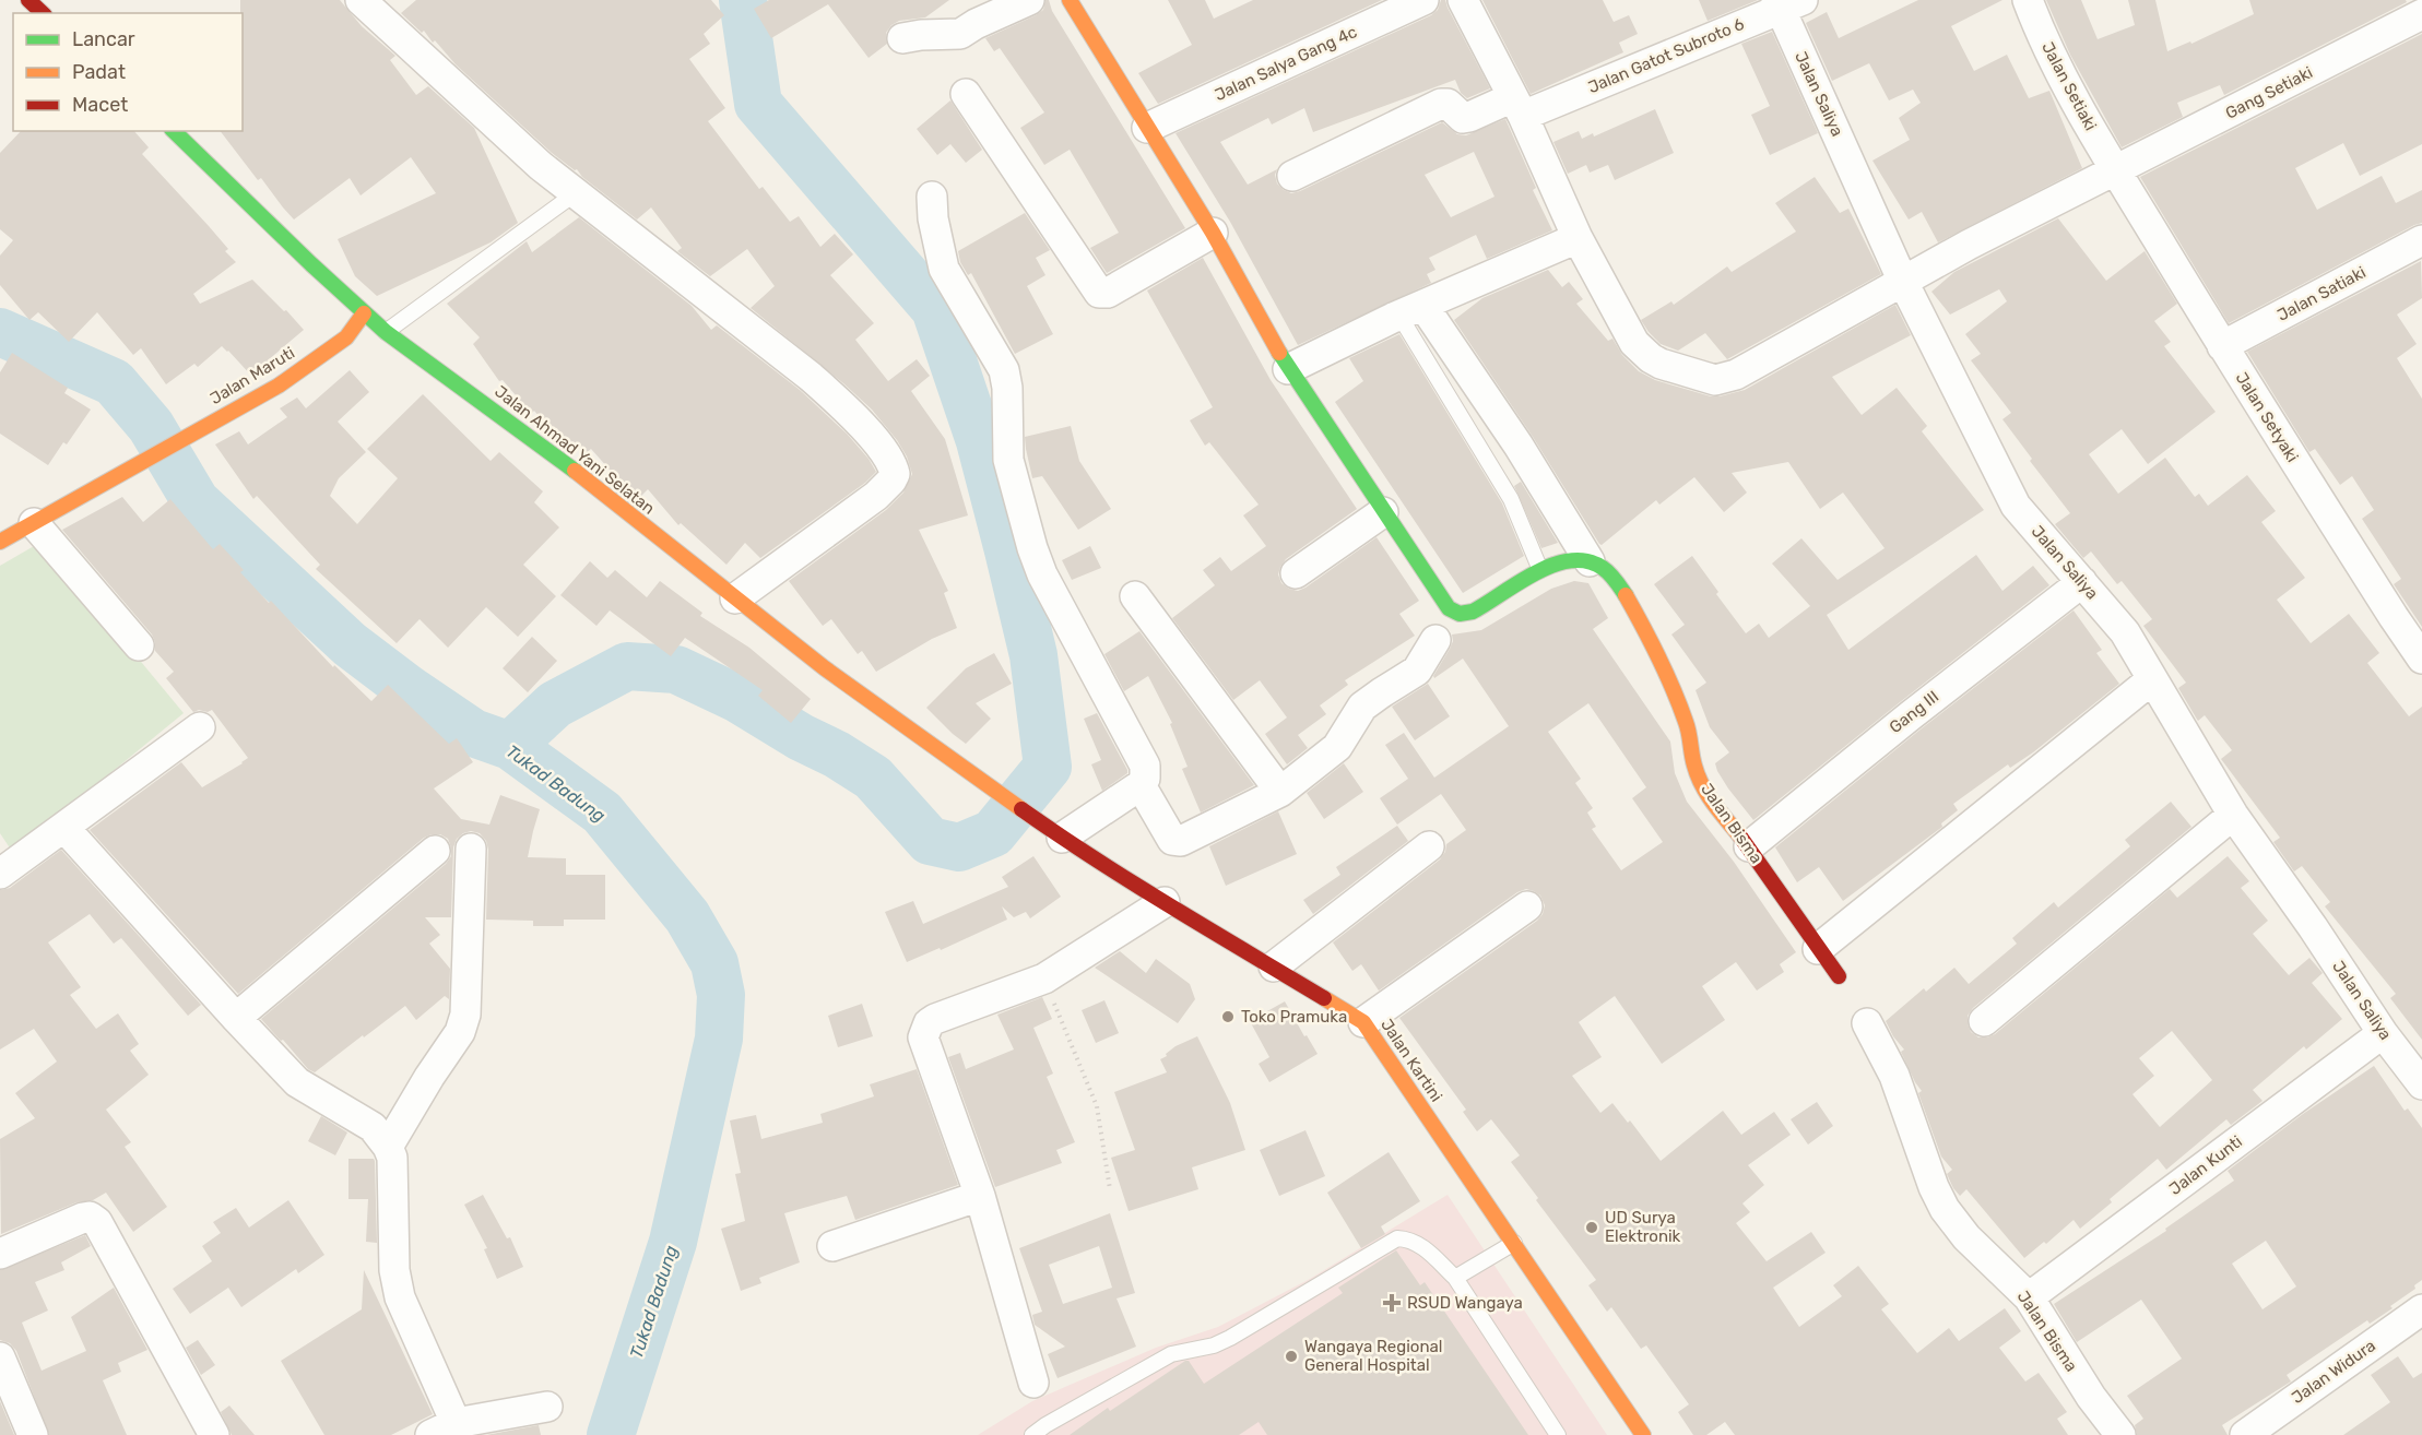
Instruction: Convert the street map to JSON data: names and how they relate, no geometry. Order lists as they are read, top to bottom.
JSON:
{
  "streets": {
    "main road": [
      "Jalan Maruti",
      "Jalan Ahmad Yani Selatan",
      "Jalan Bisma",
      "Jalan Kartini"
    ],
    "street": [
      "Jalan Gatot Subroto 6",
      "Jalan Salya Gang 4c",
      "Jalan Setiaki",
      "Gang Setiaki",
      "Jalan Saliya",
      "Jalan Satiaki",
      "Jalan Setyaki",
      "Gang III",
      "Jalan Kunti",
      "Jalan Widura"
    ]
  },
  "crossings": [
    ["Jalan Gatot Subroto 6", "Jalan Saliya"],
    ["Jalan Setiaki", "Gang Setiaki"],
    ["Jalan Setiaki", "Jalan Setyaki"],
    ["Gang Setiaki", "Jalan Saliya"],
    ["Gang Setiaki", "Jalan Setyaki"],
    ["Jalan Saliya", "Gang III"],
    ["Jalan Saliya", "Jalan Kunti"],
    ["Jalan Satiaki", "Jalan Setyaki"],
    ["Jalan Maruti", "Jalan Ahmad Yani Selatan"],
    ["Jalan Ahmad Yani Selatan", "Jalan Kartini"],
    ["Gang III", "Jalan Bisma"],
    ["Jalan Bisma", "Jalan Kunti"]
  ],
  "water": ["Tukad Badung"],
  "places": {
    "other": ["Toko Pramuka", "UD Surya Elektronik", "Wangaya Regional General Hospital"],
    "health": ["RSUD Wangaya"]
  },
  "legend": ["Lancar", "Padat", "Macet"]
}
